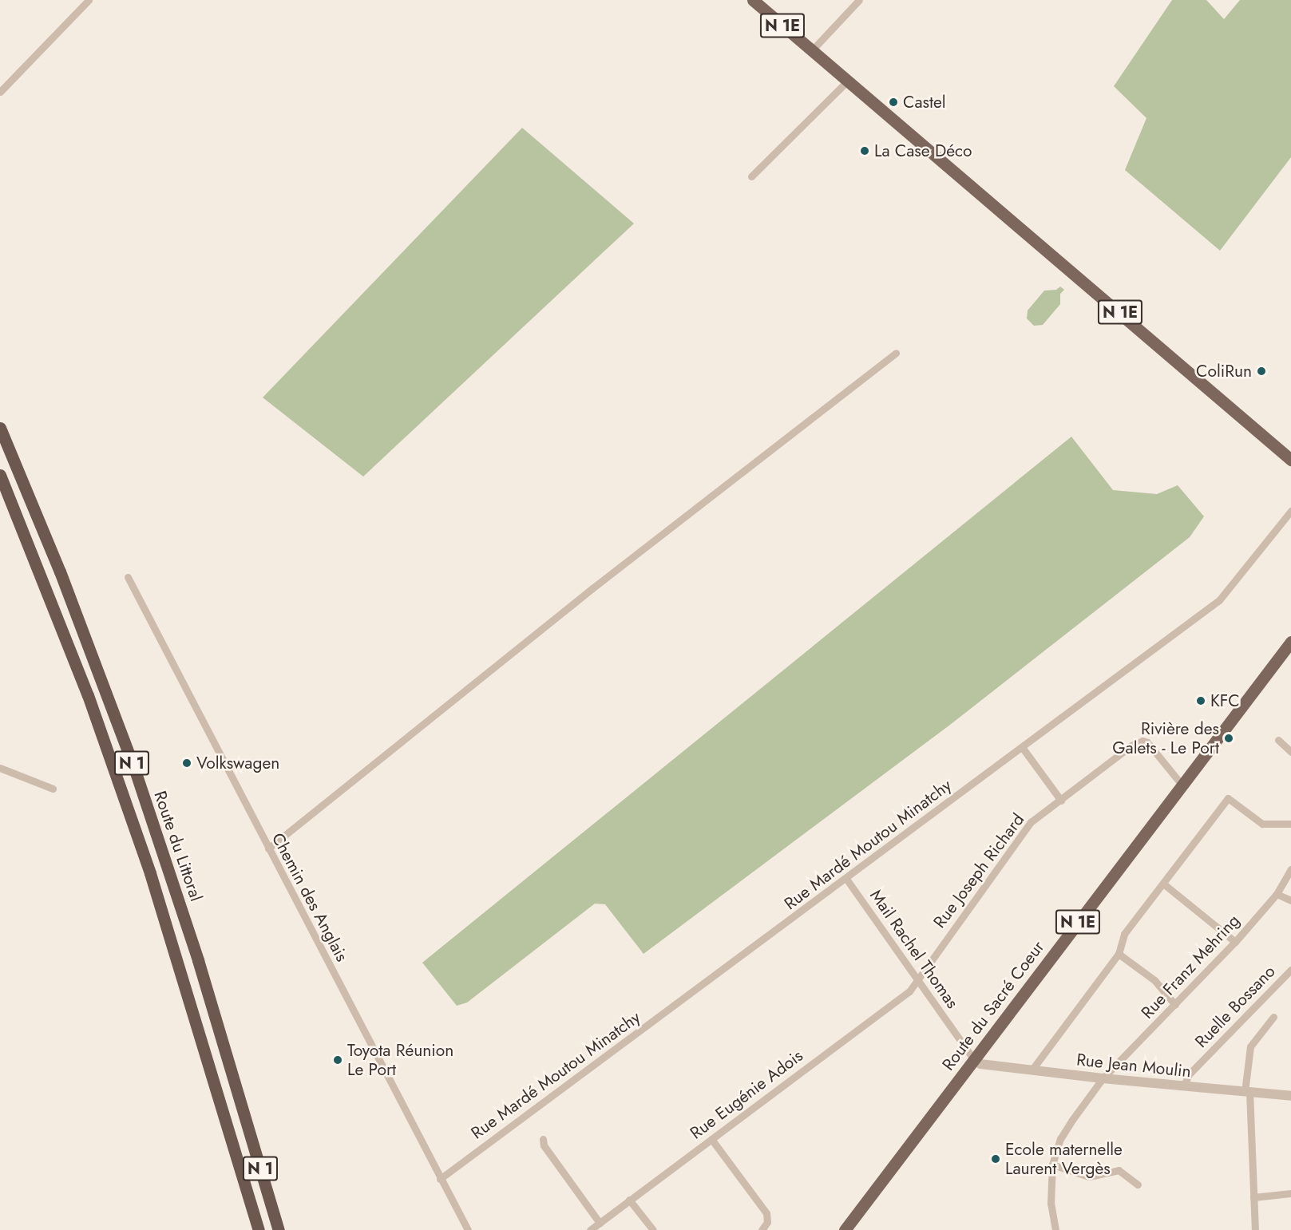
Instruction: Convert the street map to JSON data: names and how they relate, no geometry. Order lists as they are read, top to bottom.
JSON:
{
  "streets": {
    "highway": ["N 1", "Route du Littoral"],
    "main road": ["N 1E", "Route du Sacré Coeur"],
    "street": [
      "Rue Mardé Moutou Minatchy",
      "Rue Joseph Richard",
      "Chemin des Anglais",
      "Mail Rachel Thomas",
      "Rue Franz Mehring",
      "Ruelle Bossano",
      "Rue Jean Moulin",
      "Rue Eugénie Adois"
    ]
  },
  "crossings": [
    ["Rue Mardé Moutou Minatchy", "Chemin des Anglais"],
    ["Rue Mardé Moutou Minatchy", "Mail Rachel Thomas"],
    ["Rue Joseph Richard", "Mail Rachel Thomas"],
    ["Rue Joseph Richard", "Route du Sacré Coeur"],
    ["Rue Joseph Richard", "Rue Eugénie Adois"],
    ["Mail Rachel Thomas", "Route du Sacré Coeur"],
    ["Mail Rachel Thomas", "Rue Jean Moulin"],
    ["Mail Rachel Thomas", "Rue Eugénie Adois"],
    ["Rue Franz Mehring", "Rue Jean Moulin"],
    ["Route du Sacré Coeur", "Rue Jean Moulin"],
    ["Ruelle Bossano", "Rue Jean Moulin"]
  ],
  "places": [
    "Castel",
    "La Case Déco",
    "ColiRun",
    "KFC",
    "Rivière des Galets - Le Port",
    "Volkswagen",
    "Toyota Réunion Le Port",
    "Ecole maternelle Laurent Vergès"
  ]
}
